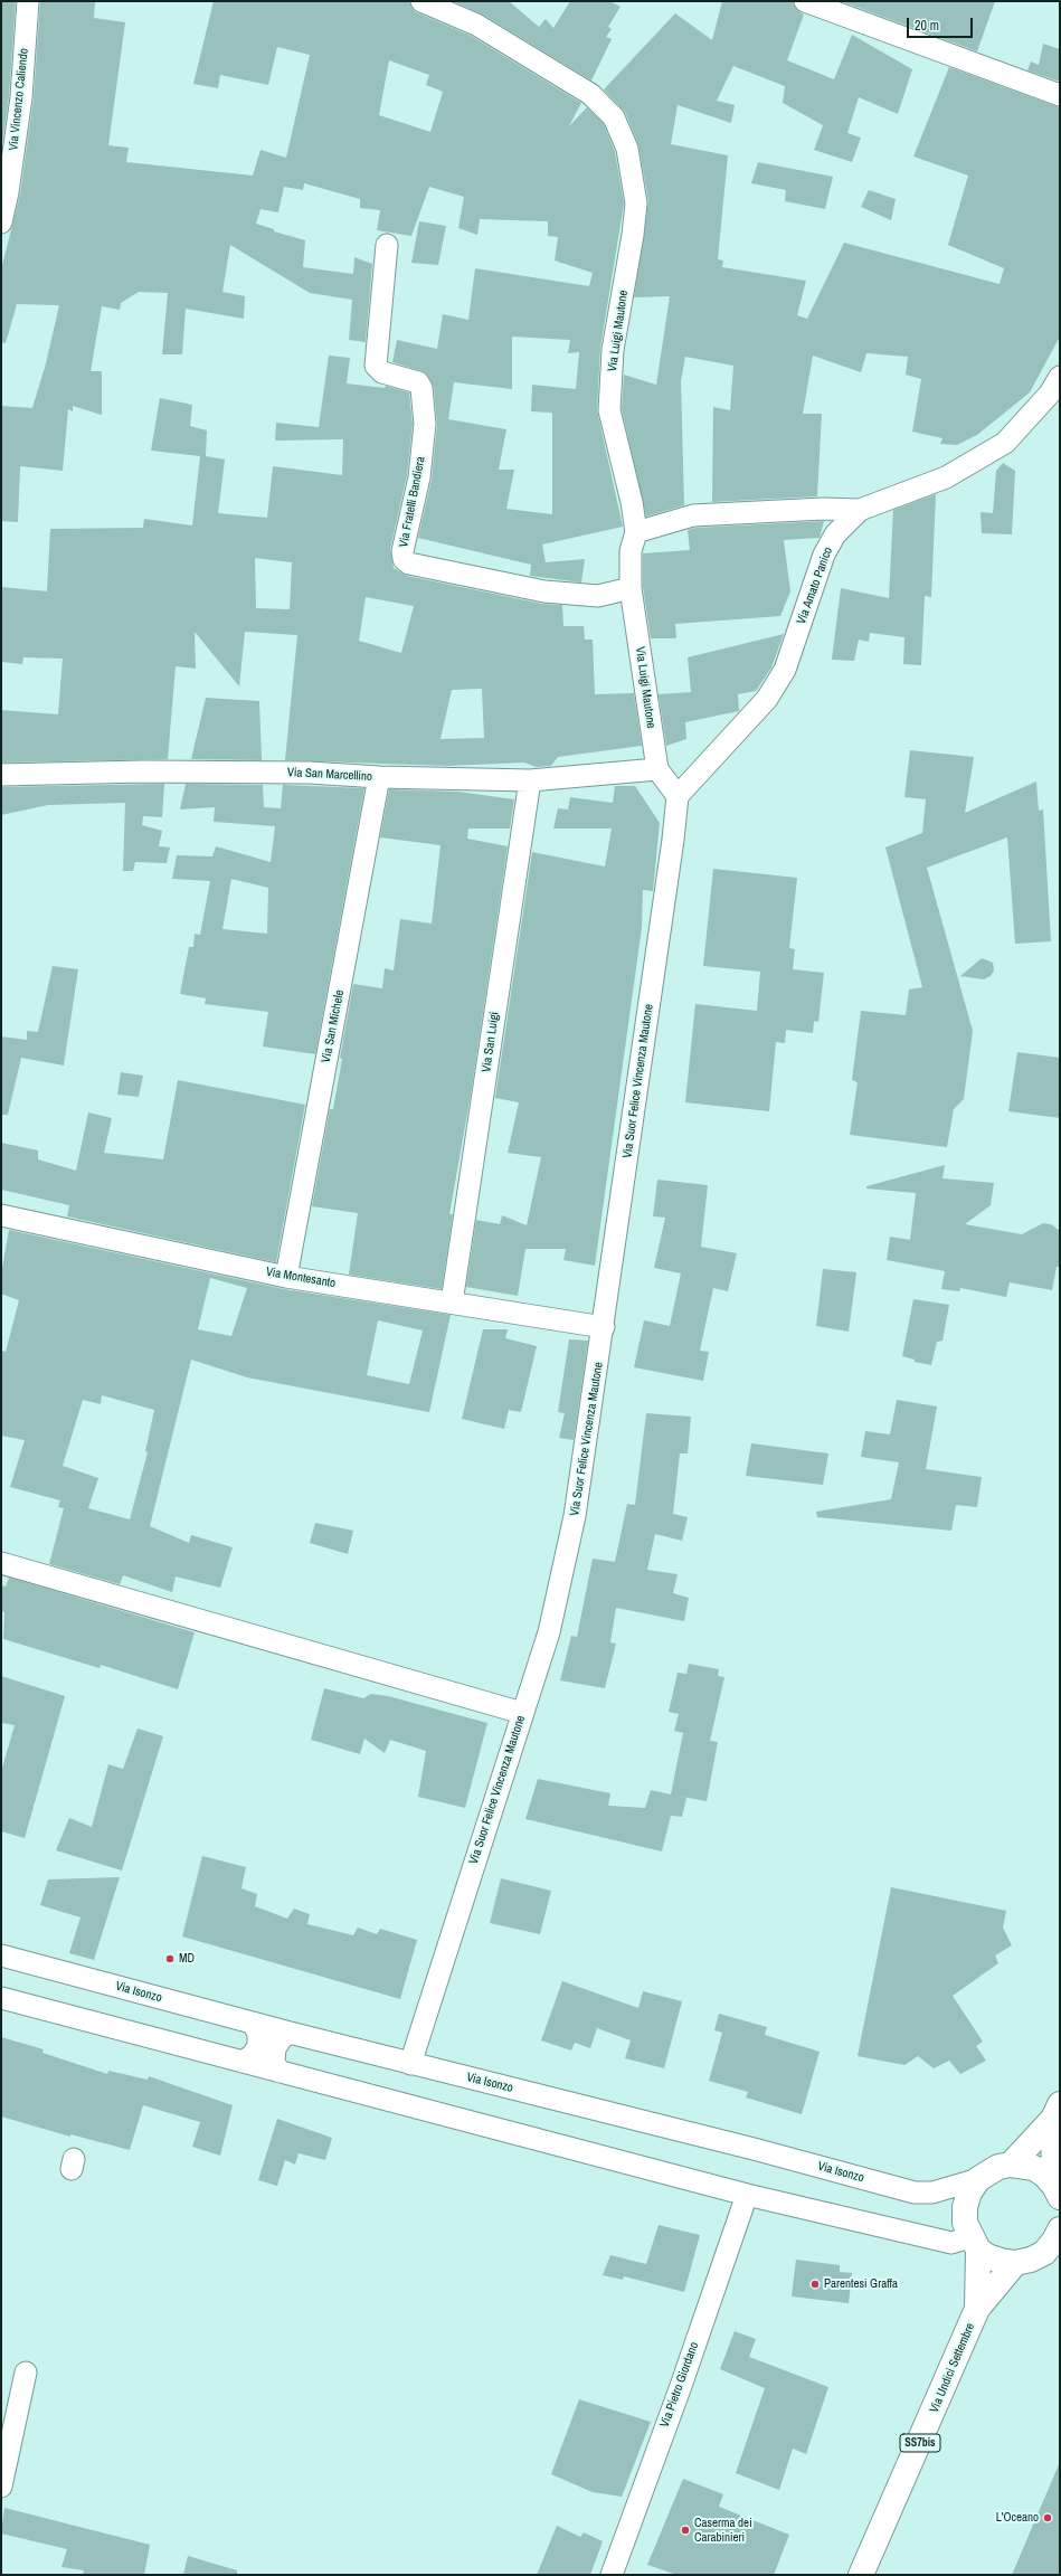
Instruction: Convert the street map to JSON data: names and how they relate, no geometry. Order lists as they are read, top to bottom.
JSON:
{
  "streets": {
    "main road": ["Via Undici Settembre", "SS7bis"],
    "street": [
      "Via Vincenzo Caliendo",
      "Via Luigi Mautone",
      "Via Fratelli Bandiera",
      "Via Amato Panico",
      "Via San Marcellino",
      "Via San Michele",
      "Via San Luigi",
      "Via Suor Felice Vincenza Mautone",
      "Via Montesanto",
      "Via Isonzo",
      "Via Pietro Giordano"
    ]
  },
  "crossings": [
    ["Via Luigi Mautone", "Via Fratelli Bandiera"],
    ["Via Luigi Mautone", "Via San Marcellino"],
    ["Via Amato Panico", "Via Suor Felice Vincenza Mautone"],
    ["Via San Marcellino", "Via San Michele"],
    ["Via San Marcellino", "Via San Luigi"],
    ["Via San Michele", "Via Montesanto"],
    ["Via San Luigi", "Via Montesanto"],
    ["Via Suor Felice Vincenza Mautone", "Via Montesanto"],
    ["Via Suor Felice Vincenza Mautone", "Via Isonzo"],
    ["Via Isonzo", "SS7bis"],
    ["Via Undici Settembre", "SS7bis"]
  ],
  "places": [
    "MD",
    "Parentesi Graffa",
    "L'Oceano",
    "Caserma dei Carabinieri"
  ],
  "scale_bar": "20 m"
}
